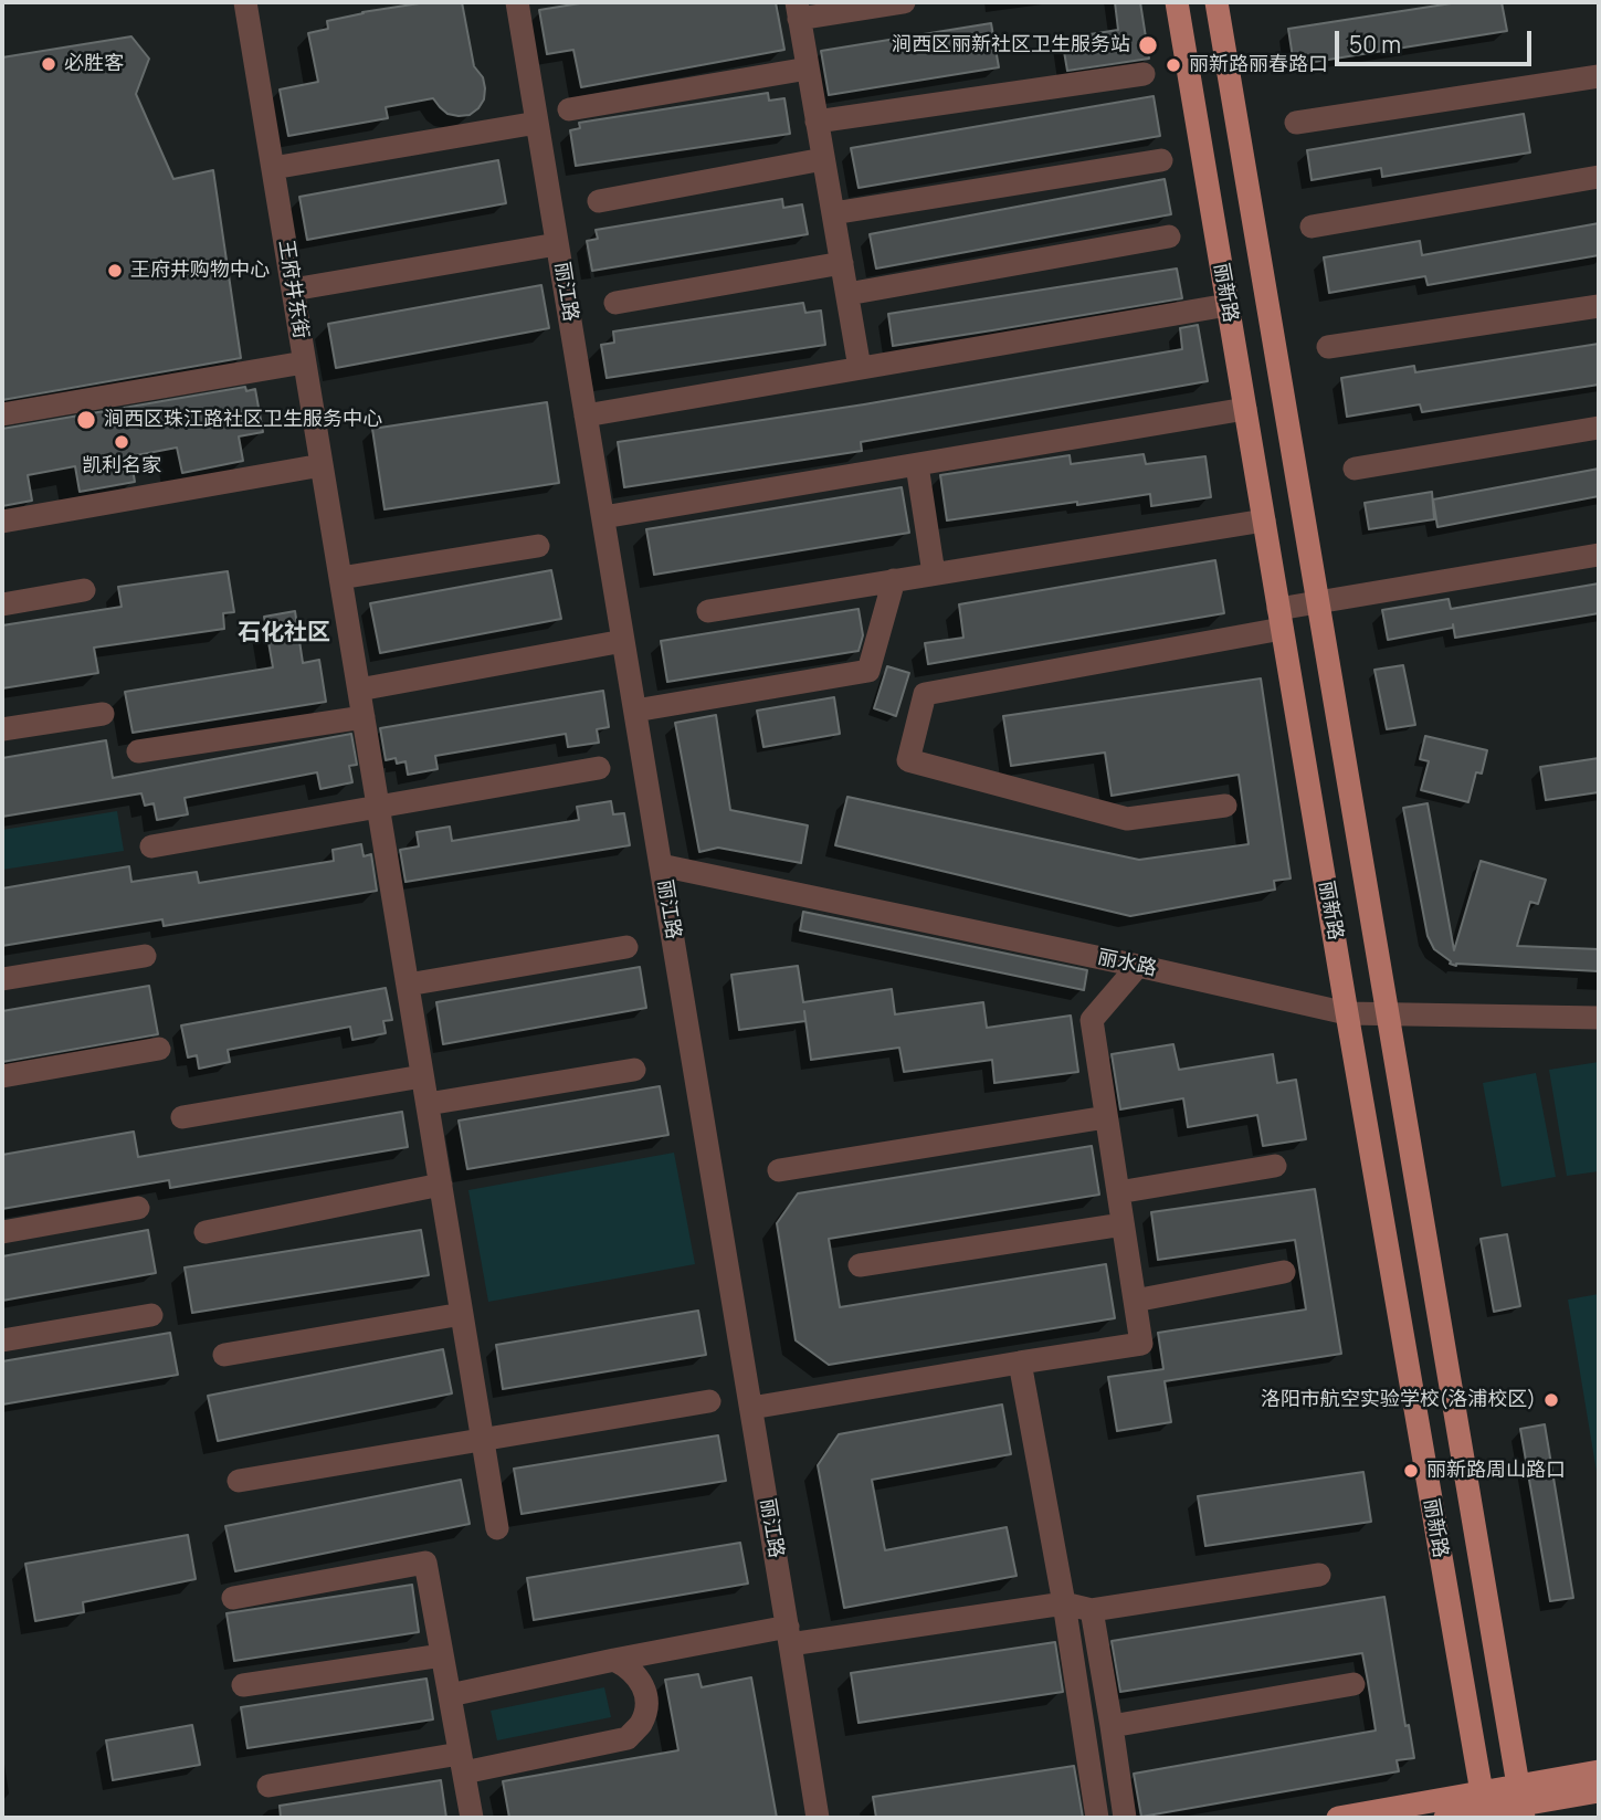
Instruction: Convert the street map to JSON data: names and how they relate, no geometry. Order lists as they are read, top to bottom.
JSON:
{
  "streets": {
    "main road": ["丽新路"],
    "street": ["王府井东街", "丽江路", "丽水路"]
  },
  "crossings": [
    ["丽江路", "丽水路"],
    ["丽新路", "丽水路"]
  ],
  "districts": ["石化社区"],
  "places": [
    "涧西区丽新社区卫生服务站",
    "必胜客",
    "丽新路丽春路口",
    "王府井购物中心",
    "涧西区珠江路社区卫生服务中心",
    "凯利名家",
    "洛阳市航空实验学校(洛浦校区)",
    "丽新路周山路口"
  ],
  "scale_bar": "50 m"
}
